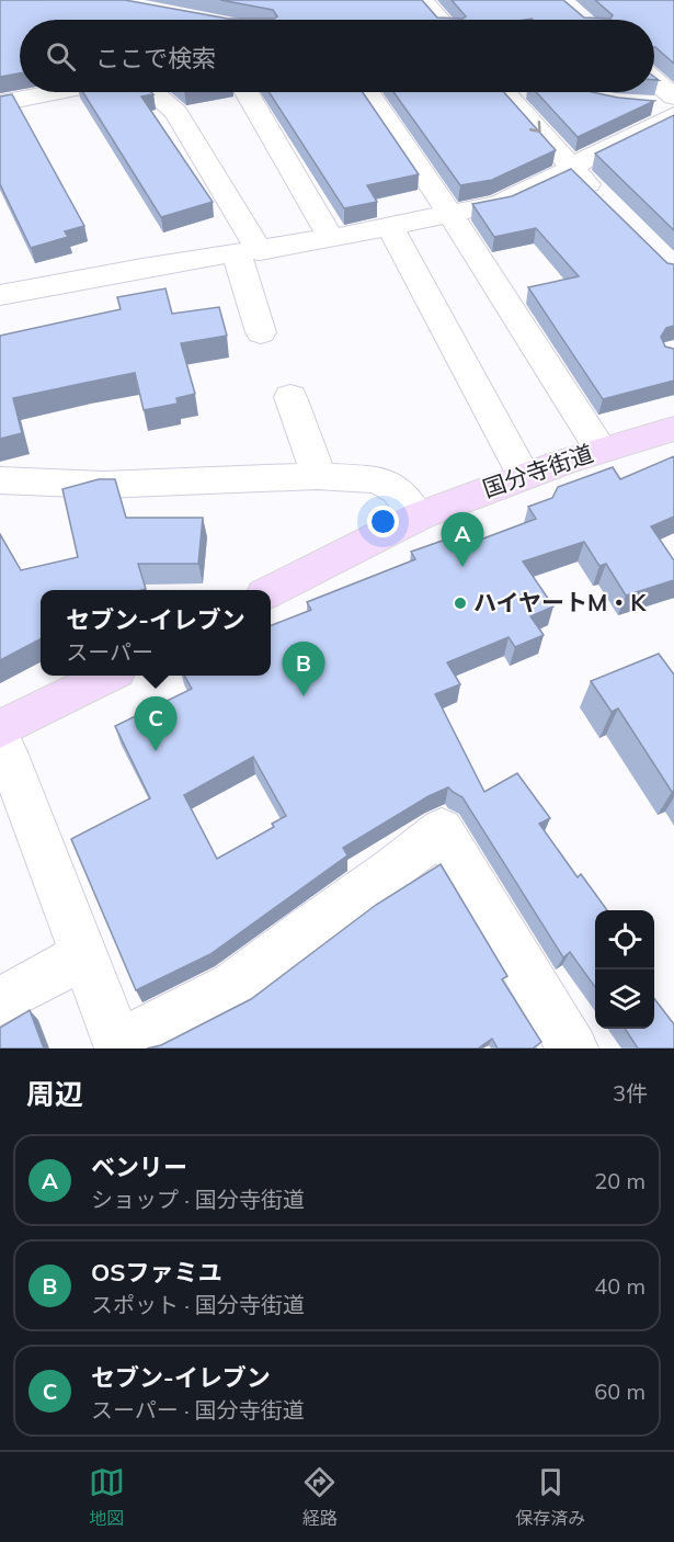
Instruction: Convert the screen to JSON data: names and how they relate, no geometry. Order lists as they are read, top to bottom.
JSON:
{
  "streets": {
    "main road": ["国分寺街道"]
  },
  "places": ["ハイヤートM・K"],
  "page": {
    "search": "ここで検索",
    "pins": ["A", "B", "C"],
    "popup": ["セブン-イレブン", "スーパー"],
    "heading": ["周辺", "3件"],
    "list": [
      {
        "mark": "A",
        "name": "ベンリー",
        "note": "ショップ · 国分寺街道",
        "value": "20 m"
      },
      {
        "mark": "B",
        "name": "OSファミユ",
        "note": "スポット · 国分寺街道",
        "value": "40 m"
      },
      {
        "mark": "C",
        "name": "セブン-イレブン",
        "note": "スーパー · 国分寺街道",
        "value": "60 m"
      }
    ],
    "nav": ["地図", "経路", "保存済み"]
  }
}
